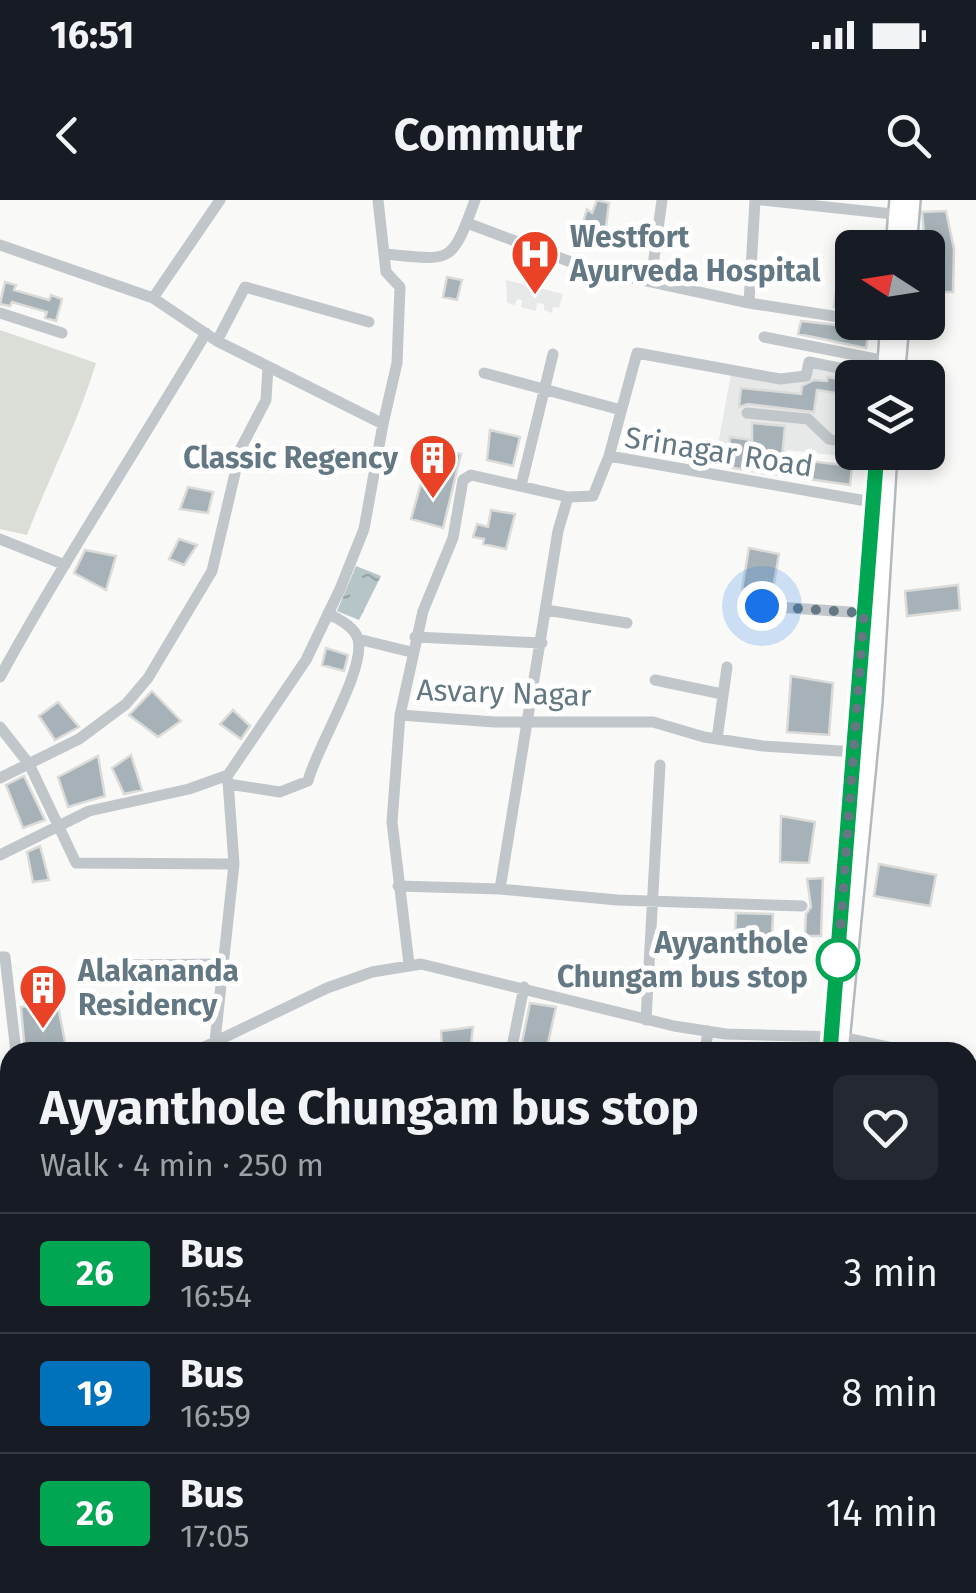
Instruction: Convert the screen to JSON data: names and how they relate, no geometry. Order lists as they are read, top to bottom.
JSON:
{
  "streets": {
    "street": ["Srinagar Road", "Asvary Nagar"]
  },
  "places": {
    "hospital": ["Westfort Ayurveda Hospital"],
    "building": ["Classic Regency", "Alakananda Residency"],
    "other": ["Ayyanthole Chungam bus stop"]
  },
  "lines": ["bus line 26"],
  "north": "left",
  "page": {
    "status": "16:51",
    "header": "Commutr",
    "heading": ["Ayyanthole Chungam bus stop", "Walk · 4 min · 250 m"],
    "list": [
      {
        "mark": "26",
        "name": "Bus",
        "note": "16:54",
        "value": "3 min"
      },
      {
        "mark": "19",
        "name": "Bus",
        "note": "16:59",
        "value": "8 min"
      },
      {
        "mark": "26",
        "name": "Bus",
        "note": "17:05",
        "value": "14 min"
      }
    ]
  }
}
